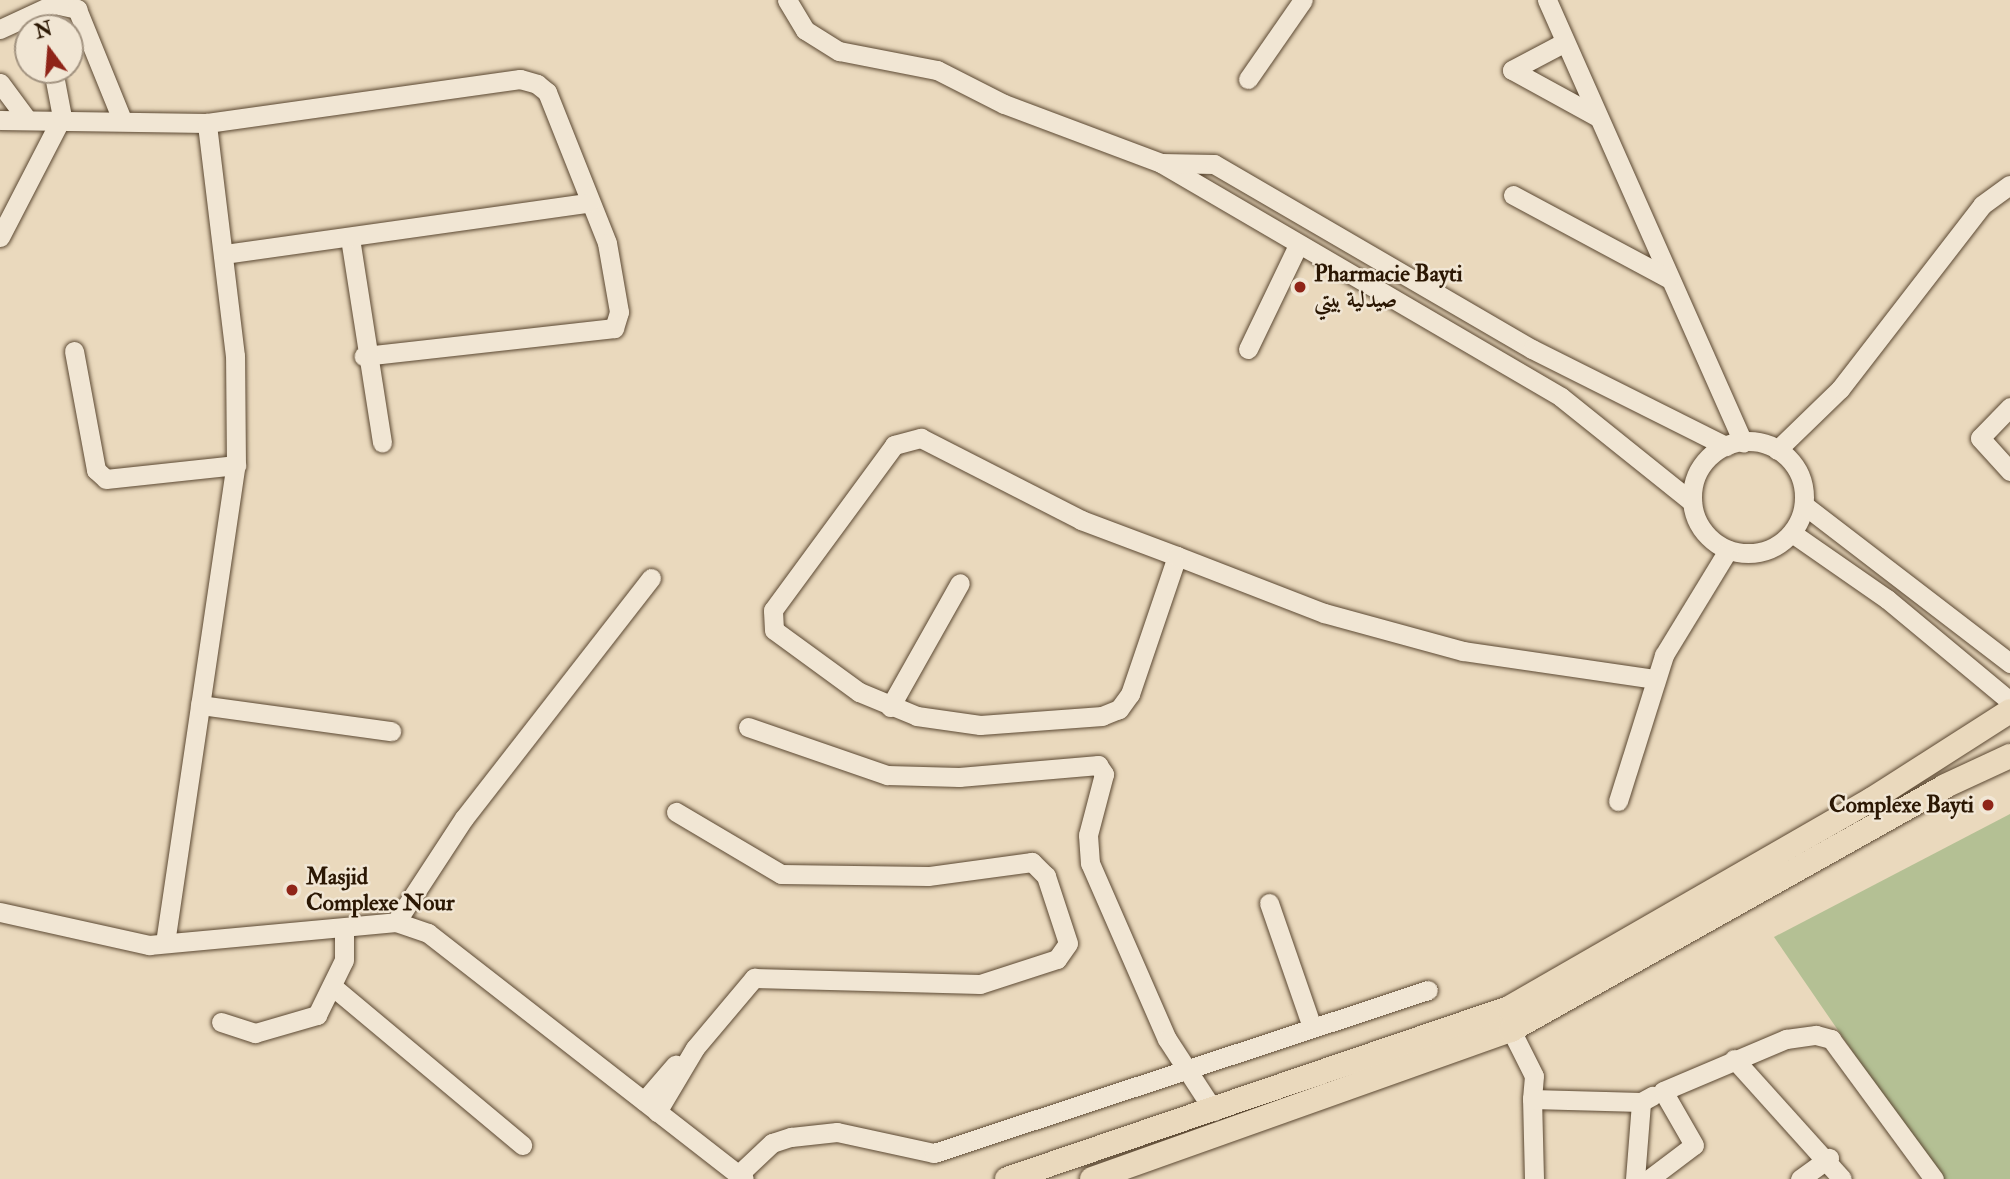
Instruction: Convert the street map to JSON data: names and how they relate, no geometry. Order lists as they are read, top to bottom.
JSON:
{
  "places": ["Pharmacie Bayti صيدلية بيتي", "Complexe Bayti", "Masjid Complexe Nour"],
  "north": "top"
}
